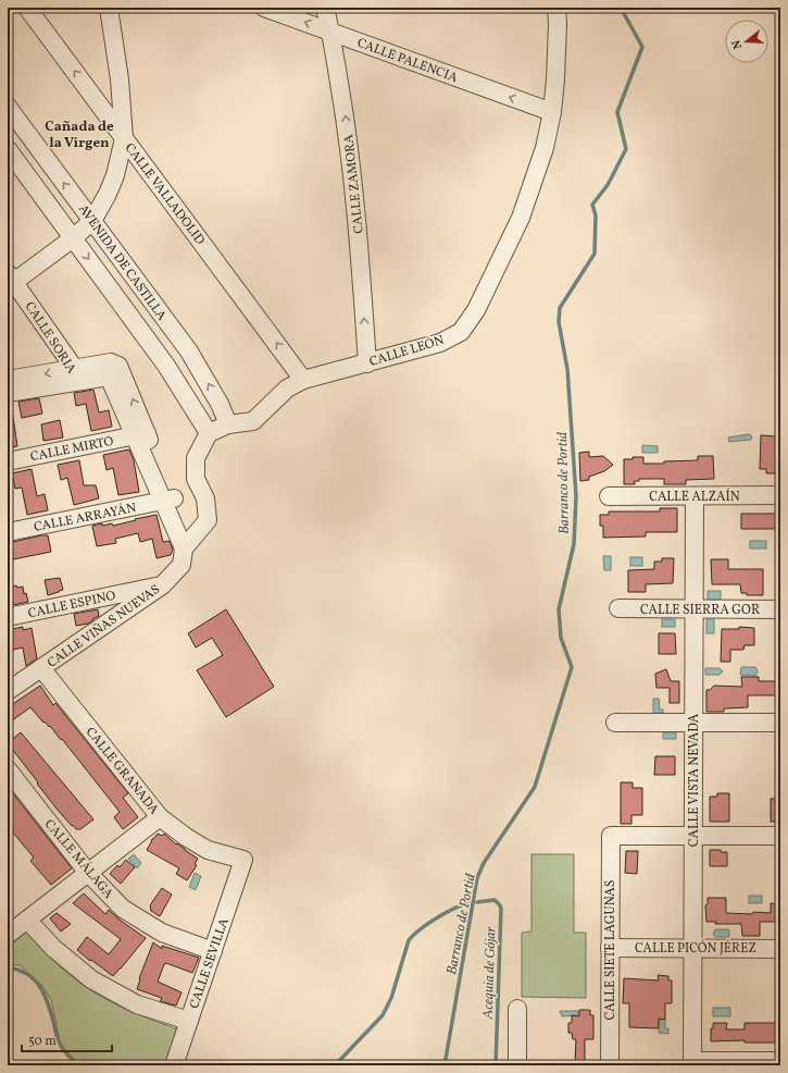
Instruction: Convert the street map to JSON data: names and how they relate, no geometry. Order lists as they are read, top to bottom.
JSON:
{
  "streets": {
    "street": [
      "CALLE PALENCIA",
      "CALLE ZAMORA",
      "CALLE VALLADOLID",
      "AVENIDA DE CASTILLA",
      "CALLE SORIA",
      "CALLE LEÓN",
      "CALLE MIRTO",
      "CALLE ALZAÍN",
      "CALLE ARRAYÁN",
      "CALLE ESPINO",
      "CALLE SIERRA GOR",
      "CALLE VIÑAS NUEVAS",
      "CALLE GRANADA",
      "CALLE VISTA NEVADA",
      "CALLE MÁLAGA",
      "CALLE PICÓN JÉREZ",
      "CALLE SIETE LAGUNAS",
      "CALLE SEVILLA"
    ]
  },
  "crossings": [
    ["CALLE PALENCIA", "CALLE ZAMORA"],
    ["CALLE PALENCIA", "CALLE LEÓN"],
    ["CALLE ZAMORA", "CALLE LEÓN"],
    ["CALLE VALLADOLID", "CALLE LEÓN"],
    ["AVENIDA DE CASTILLA", "CALLE LEÓN"],
    ["CALLE ALZAÍN", "CALLE VISTA NEVADA"],
    ["CALLE ESPINO", "CALLE VIÑAS NUEVAS"],
    ["CALLE SIERRA GOR", "CALLE VISTA NEVADA"],
    ["CALLE VIÑAS NUEVAS", "CALLE GRANADA"],
    ["CALLE GRANADA", "CALLE SEVILLA"],
    ["CALLE VISTA NEVADA", "CALLE PICÓN JÉREZ"],
    ["CALLE VISTA NEVADA", "CALLE SIETE LAGUNAS"],
    ["CALLE MÁLAGA", "CALLE SEVILLA"],
    ["CALLE PICÓN JÉREZ", "CALLE SIETE LAGUNAS"]
  ],
  "one_way": ["CALLE PALENCIA", "CALLE ZAMORA", "CALLE VALLADOLID"],
  "districts": ["Cañada de la Virgen"],
  "water": ["Barranco de Portid", "Acequia de Gójar"],
  "scale_bar": "50 m",
  "north": "left"
}
